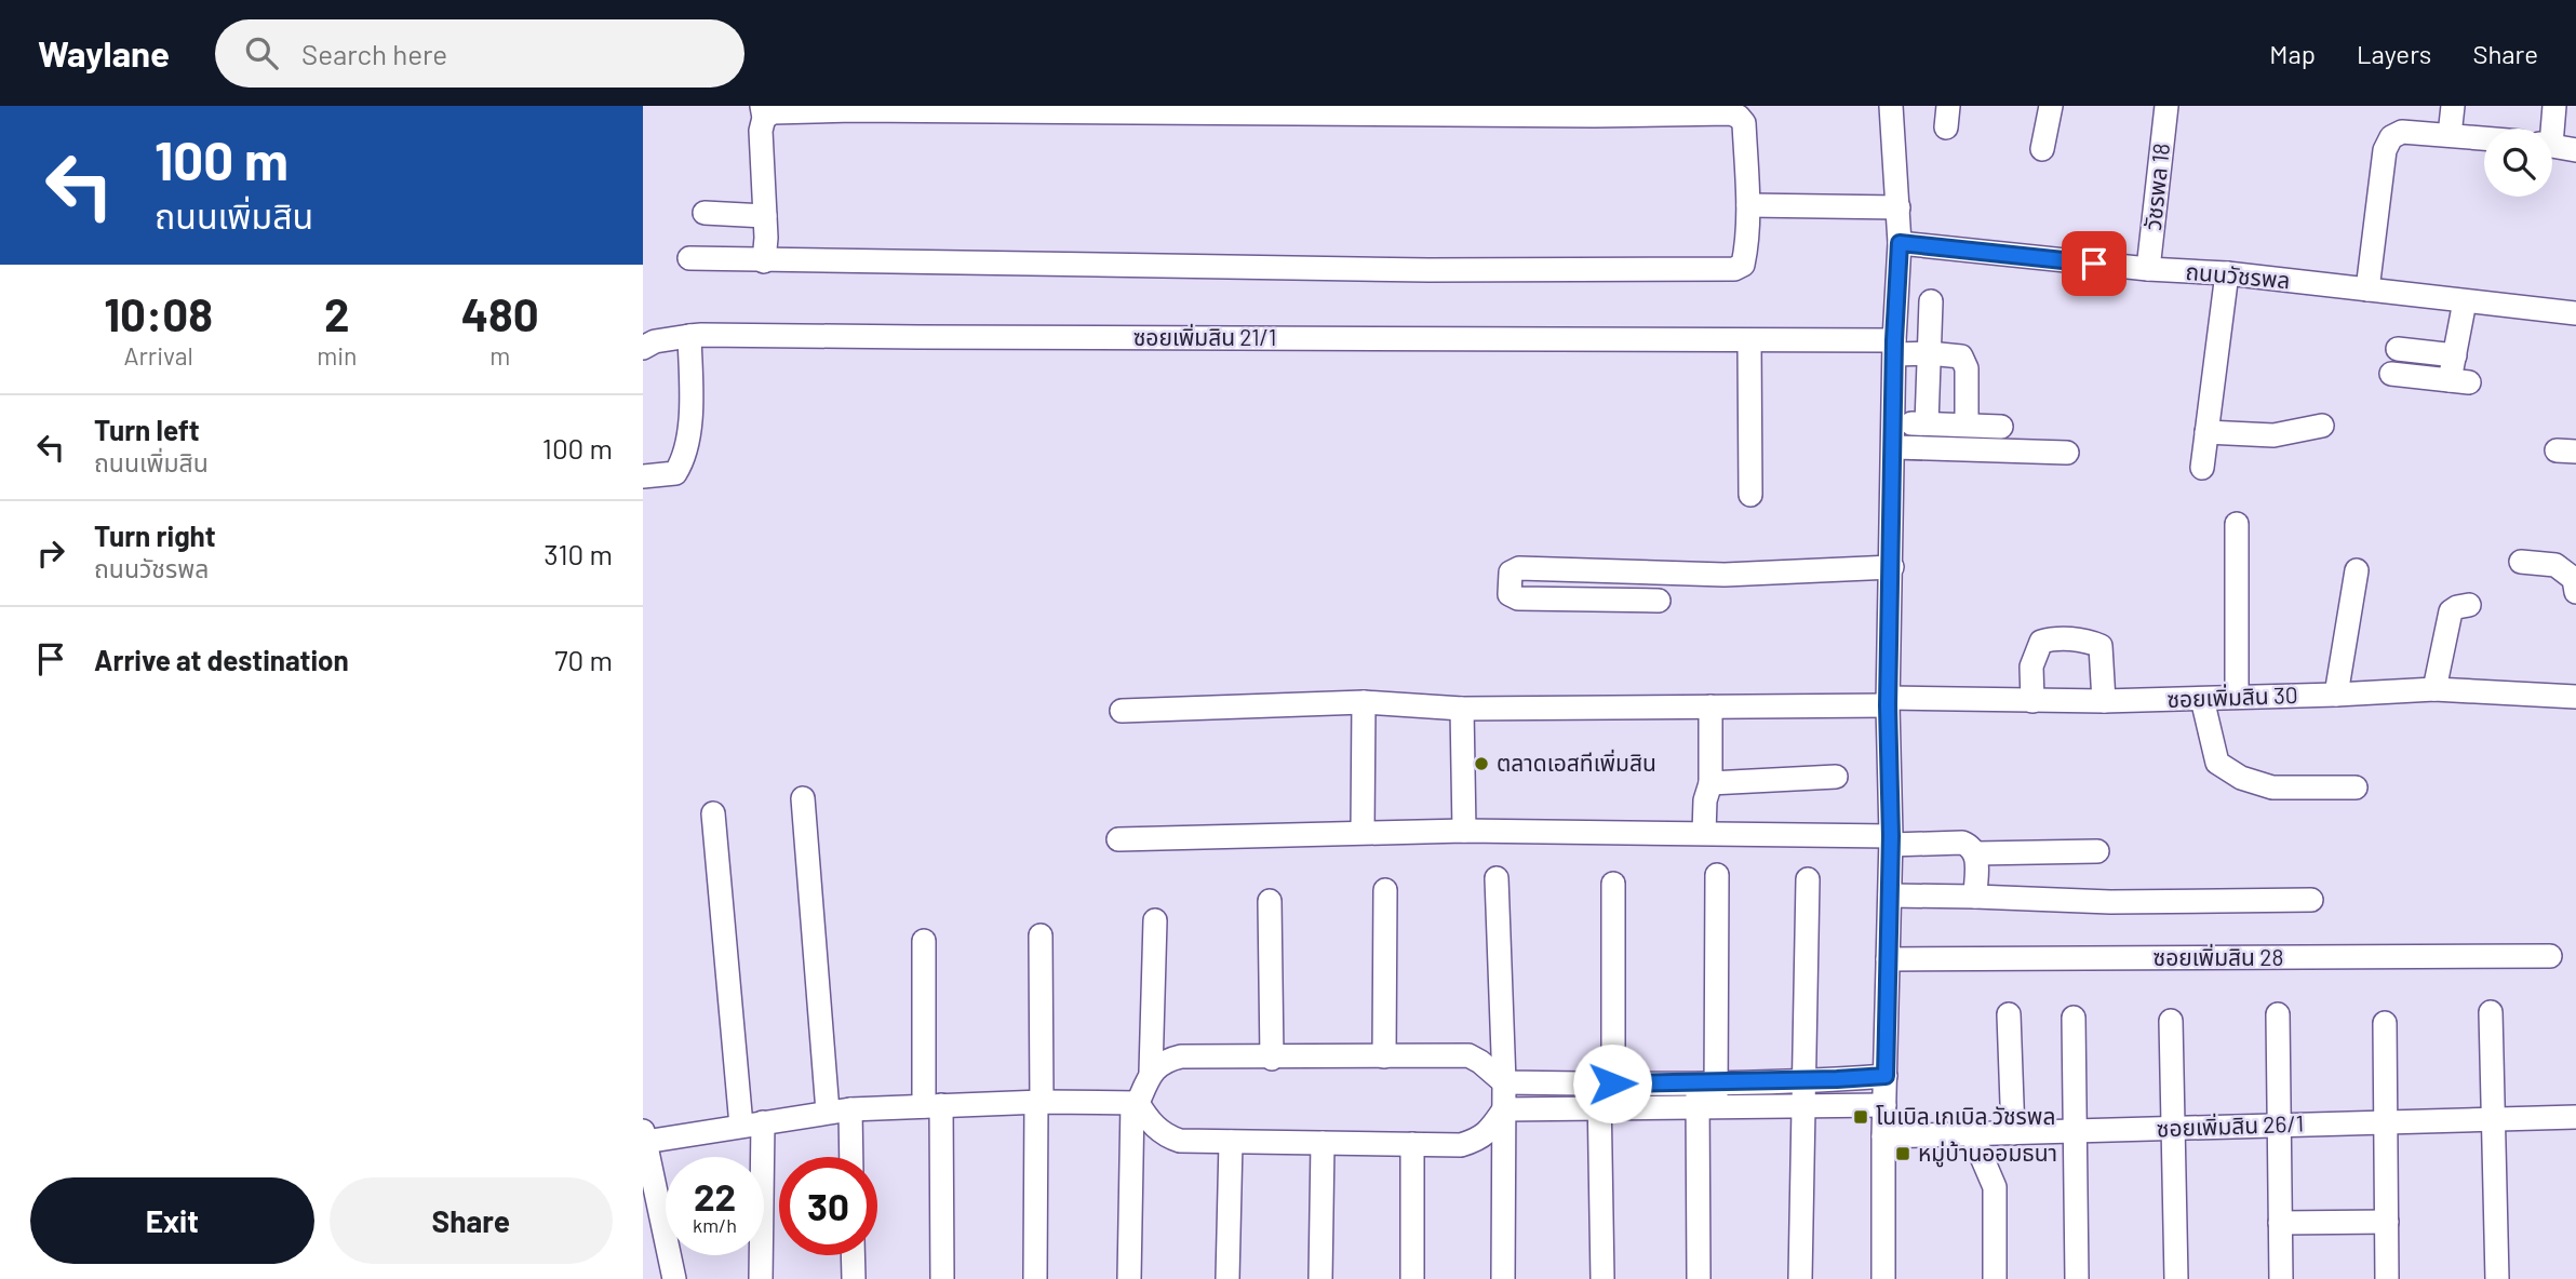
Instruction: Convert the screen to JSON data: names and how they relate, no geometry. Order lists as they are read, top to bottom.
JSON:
{
  "streets": {
    "street": [
      "วัชรพล 18",
      "ถนนวัชรพล",
      "ซอยเพิ่มสิน 21/1",
      "ซอยเพิ่มสิน 30",
      "ซอยเพิ่มสิน 28",
      "ซอยเพิ่มสิน 26/1"
    ]
  },
  "crossings": [
    ["วัชรพล 18", "ถนนวัชรพล"]
  ],
  "places": {
    "other": ["ตลาดเอสทีเพิ่มสิน"],
    "transit": ["โนเบิล เกเบิล วัชรพล", "หมู่บ้านออมธนา"]
  },
  "page": {
    "header": "Waylane",
    "search": "Search here",
    "nav": ["Map", "Layers", "Share"],
    "turn": ["100 m", "ถนนเพิ่มสิน"],
    "eta": [
      "10:08",
      "Arrival",
      "2",
      "min",
      "480",
      "m"
    ],
    "list": [
      {
        "name": "Turn left",
        "note": "ถนนเพิ่มสิน",
        "value": "100 m"
      },
      {
        "name": "Turn right",
        "note": "ถนนวัชรพล",
        "value": "310 m"
      },
      {
        "name": "Arrive at destination",
        "value": "70 m"
      }
    ],
    "speed": "22 km/h",
    "limit": "30",
    "buttons": ["Exit", "Share"]
  }
}
